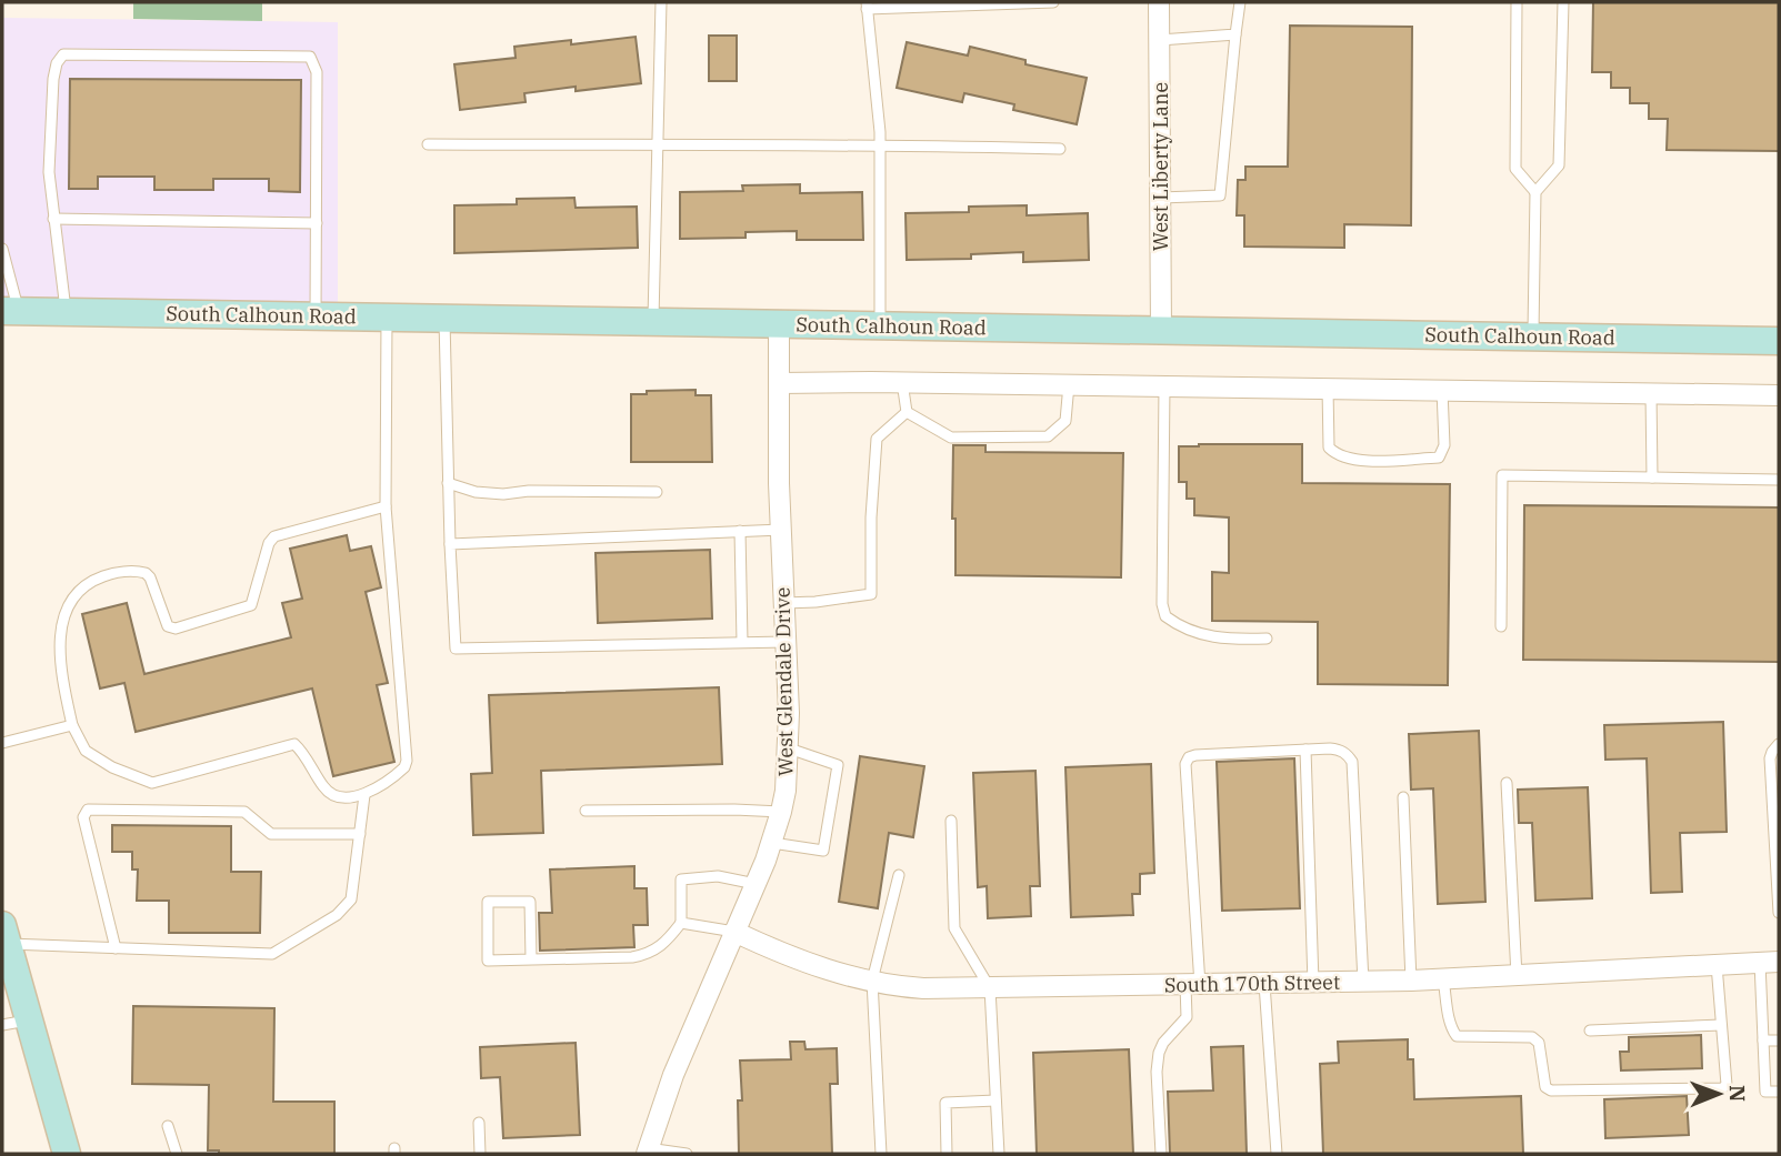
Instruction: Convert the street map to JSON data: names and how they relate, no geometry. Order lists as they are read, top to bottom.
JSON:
{
  "streets": {
    "street": [
      "West Liberty Lane",
      "South Calhoun Road",
      "West Glendale Drive",
      "South 170th Street"
    ]
  },
  "crossings": [
    ["West Liberty Lane", "South Calhoun Road"],
    ["South Calhoun Road", "West Glendale Drive"],
    ["West Glendale Drive", "South 170th Street"]
  ],
  "north": "right"
}
